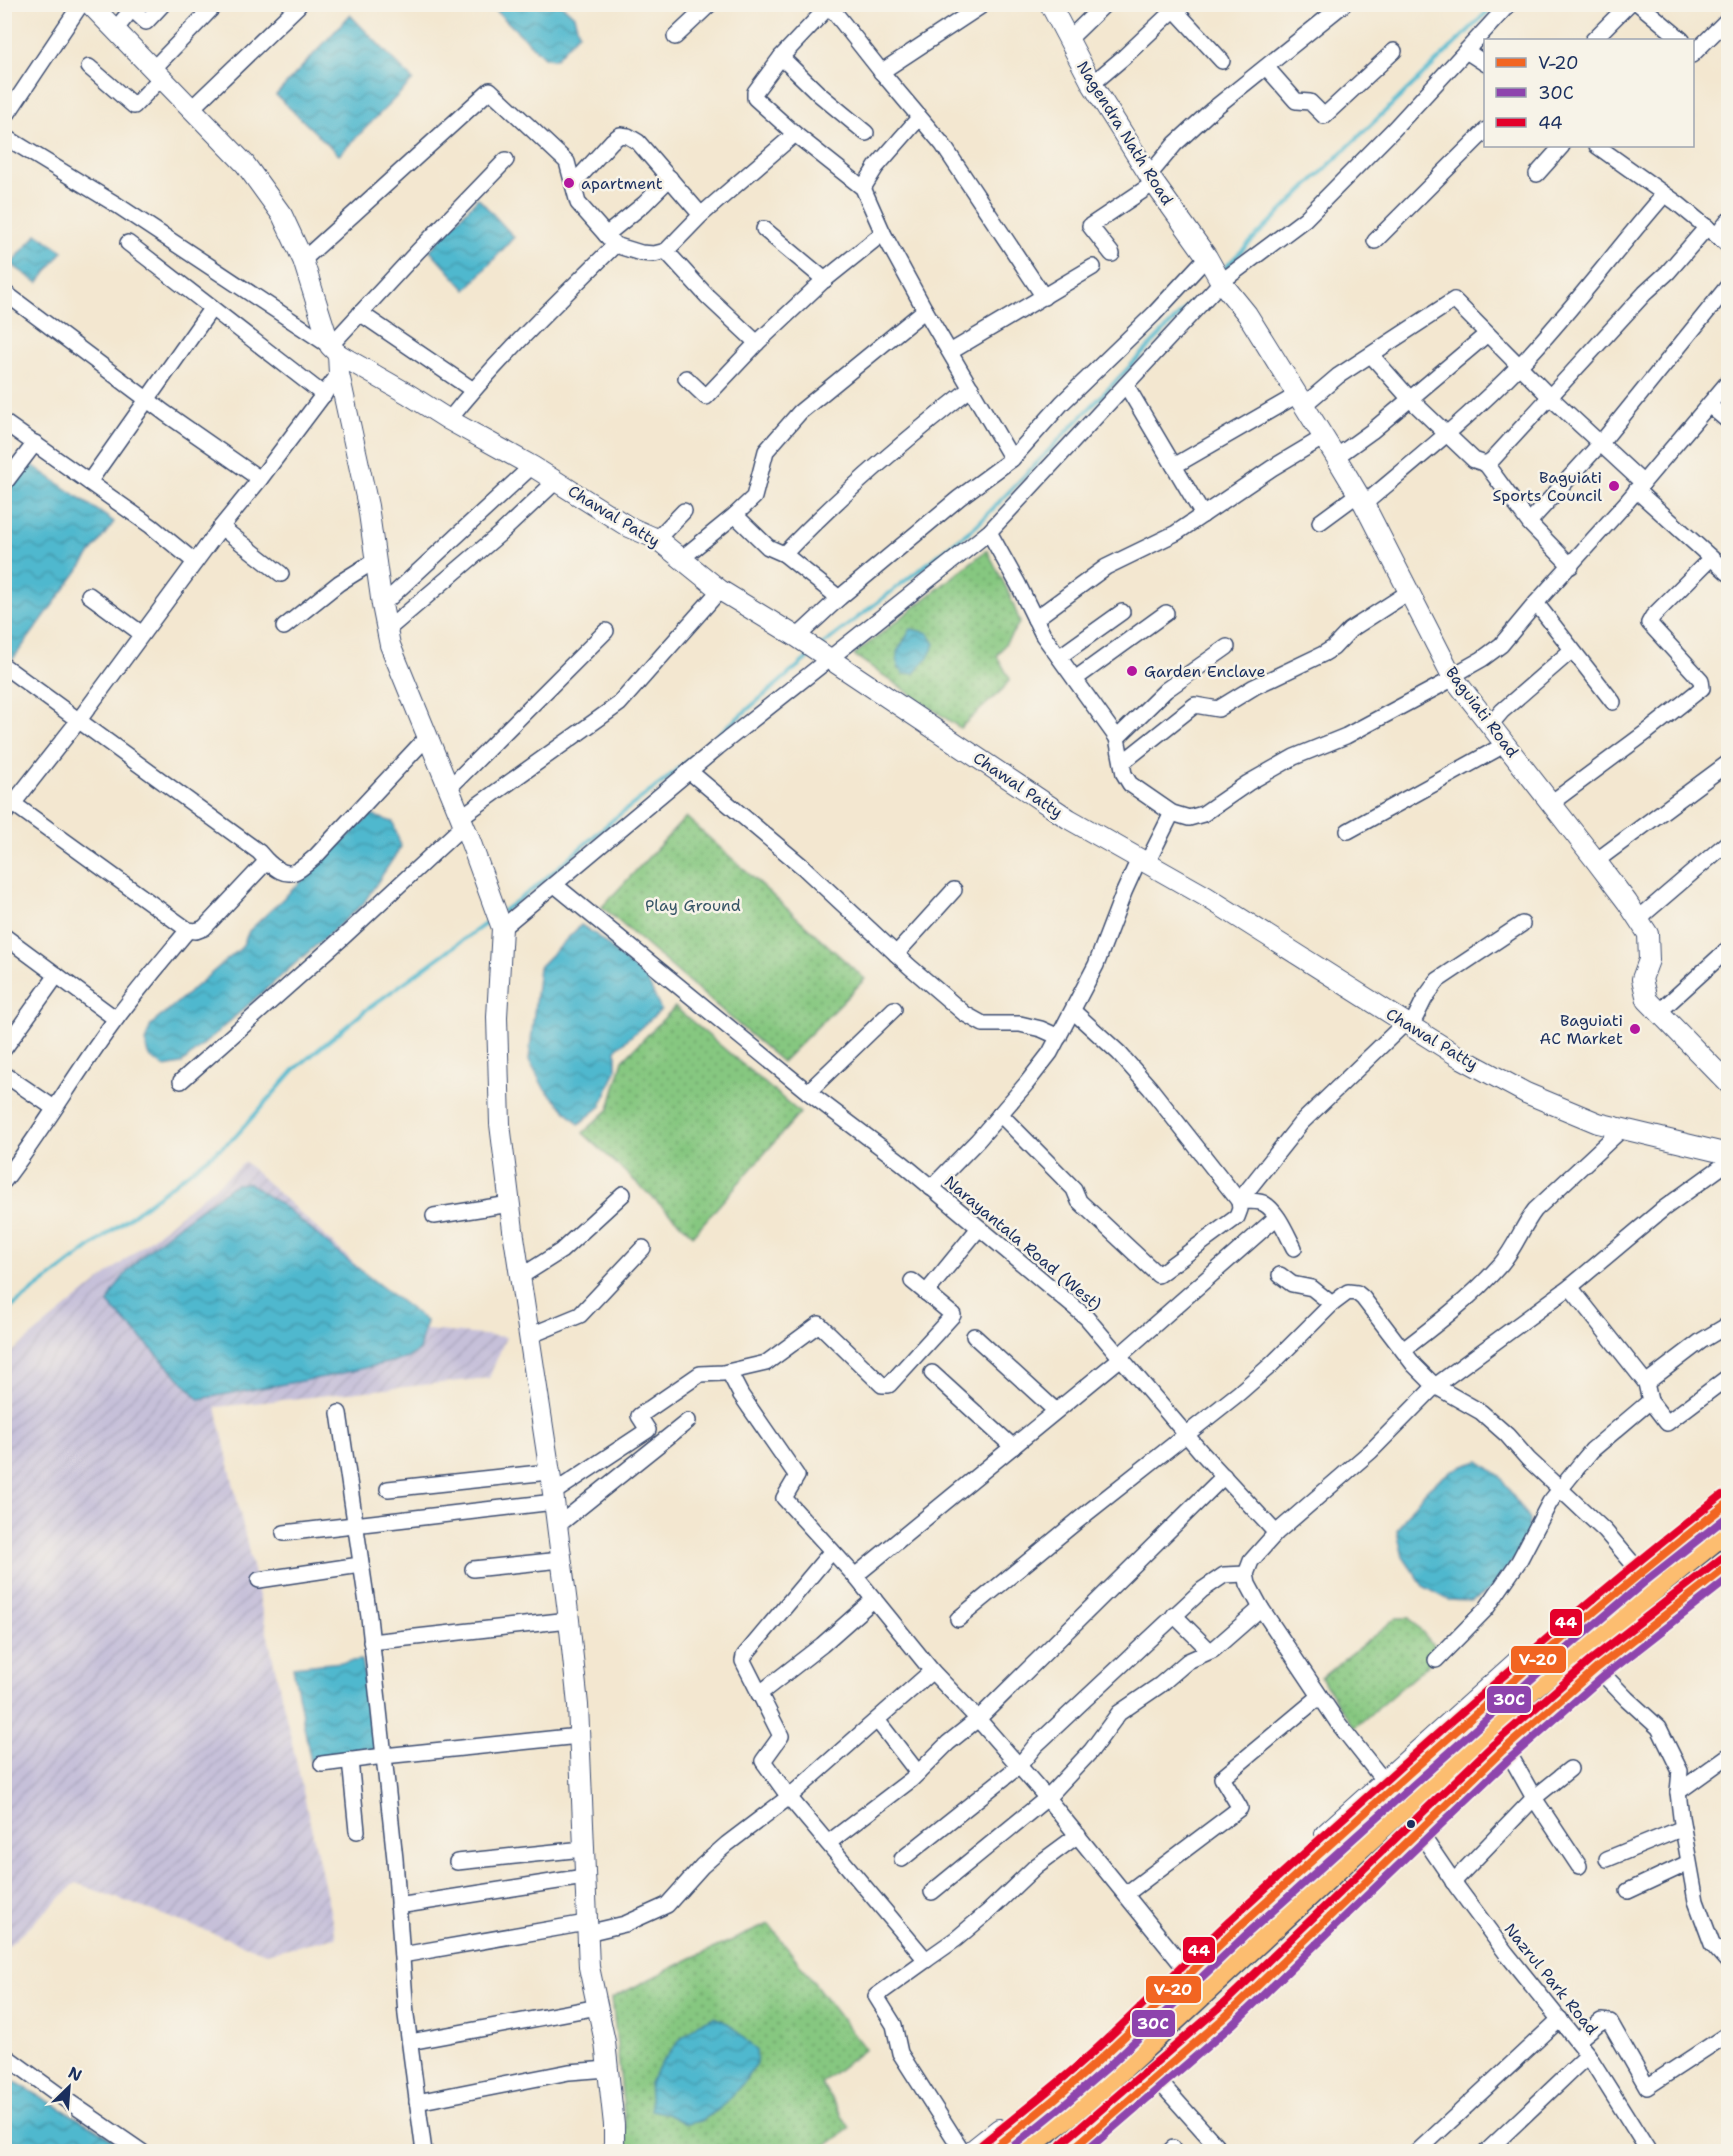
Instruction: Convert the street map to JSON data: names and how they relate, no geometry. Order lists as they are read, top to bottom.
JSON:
{
  "streets": {
    "street": [
      "Nagendra Nath Road",
      "Chawal Patty",
      "Baguiati Road",
      "Narayantala Road (West)",
      "Nazrul Park Road"
    ]
  },
  "crossings": [
    ["Nagendra Nath Road", "Baguiati Road"]
  ],
  "parks": ["Play Ground"],
  "places": [
    "apartment",
    "Baguiati Sports Council",
    "Garden Enclave",
    "Baguiati AC Market"
  ],
  "lines": ["transit line 44", "transit line V-20", "transit line 30C"],
  "legend": ["V-20", "30C", "44"],
  "north": "top right"
}
